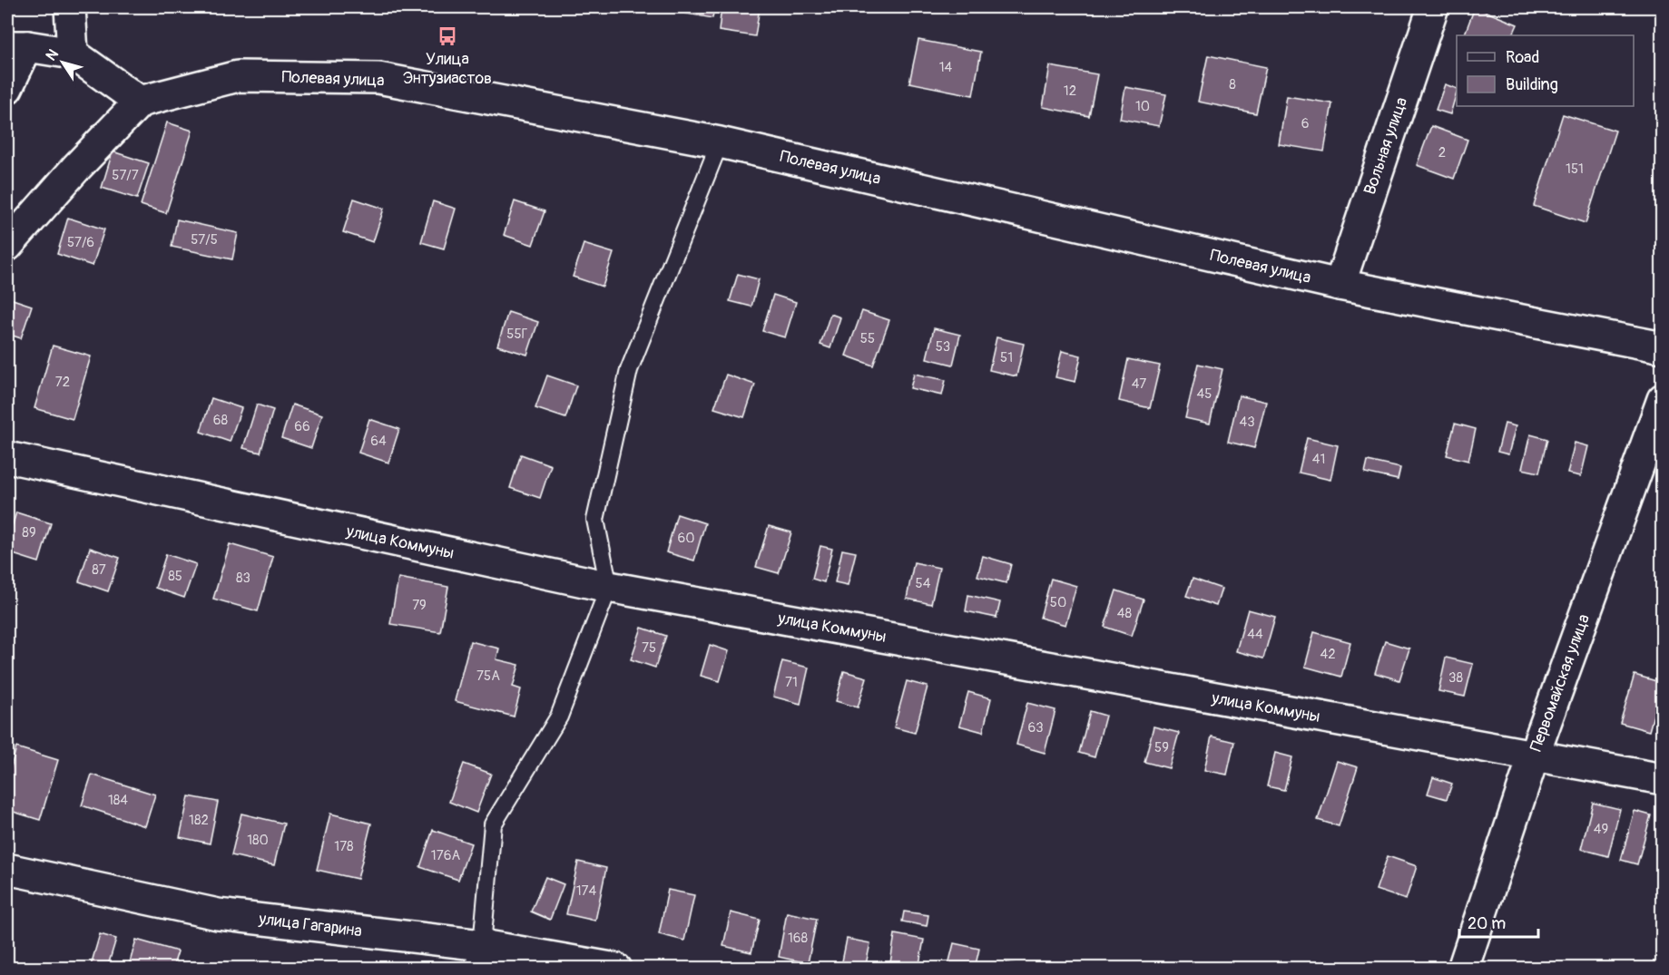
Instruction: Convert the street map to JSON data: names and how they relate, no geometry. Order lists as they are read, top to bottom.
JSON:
{
  "streets": {
    "street": [
      "Полевая улица",
      "Вольная улица",
      "улица Коммуны",
      "Первомайская улица",
      "улица Гагарина"
    ]
  },
  "crossings": [
    ["Полевая улица", "Вольная улица"],
    ["улица Коммуны", "Первомайская улица"]
  ],
  "places": {
    "bus stop": ["Улица Энтузиастов"]
  },
  "house_numbers": [
    "14",
    "8",
    "12",
    "10",
    "6",
    "2",
    "151",
    "57/7",
    "57/5",
    "57/6",
    "55Г",
    "55",
    "53",
    "51",
    "72",
    "47",
    "45",
    "68",
    "43",
    "66",
    "64",
    "41",
    "89",
    "60",
    "87",
    "85",
    "83",
    "54",
    "50",
    "79",
    "48",
    "44",
    "75",
    "42",
    "75А",
    "38",
    "71",
    "63",
    "59",
    "184",
    "182",
    "49",
    "180",
    "178",
    "176А",
    "174",
    "168"
  ],
  "legend": ["Road", "Building"],
  "scale_bar": "20 m",
  "north": "top left"
}
